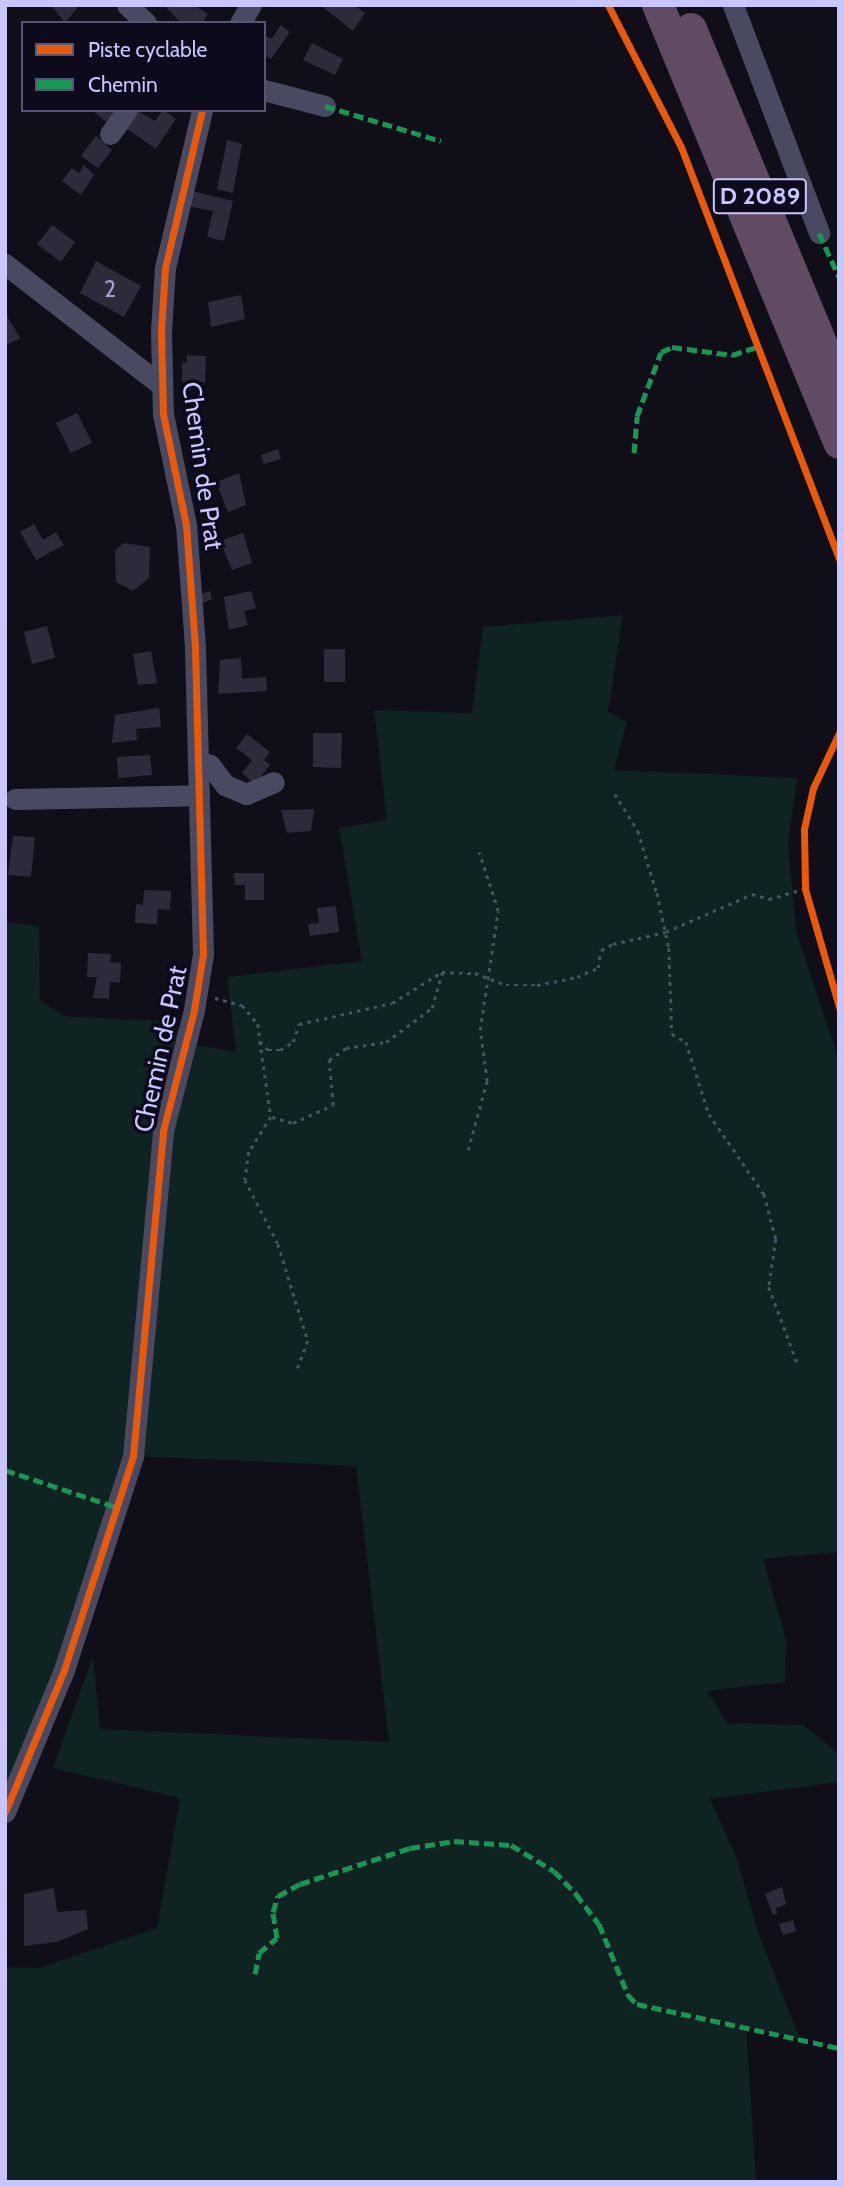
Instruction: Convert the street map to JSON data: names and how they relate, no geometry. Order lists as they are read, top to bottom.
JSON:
{
  "streets": {
    "highway": ["D 2089"],
    "street": ["Chemin de Prat"]
  },
  "house_numbers": ["2"],
  "legend": ["Piste cyclable", "Chemin"]
}
